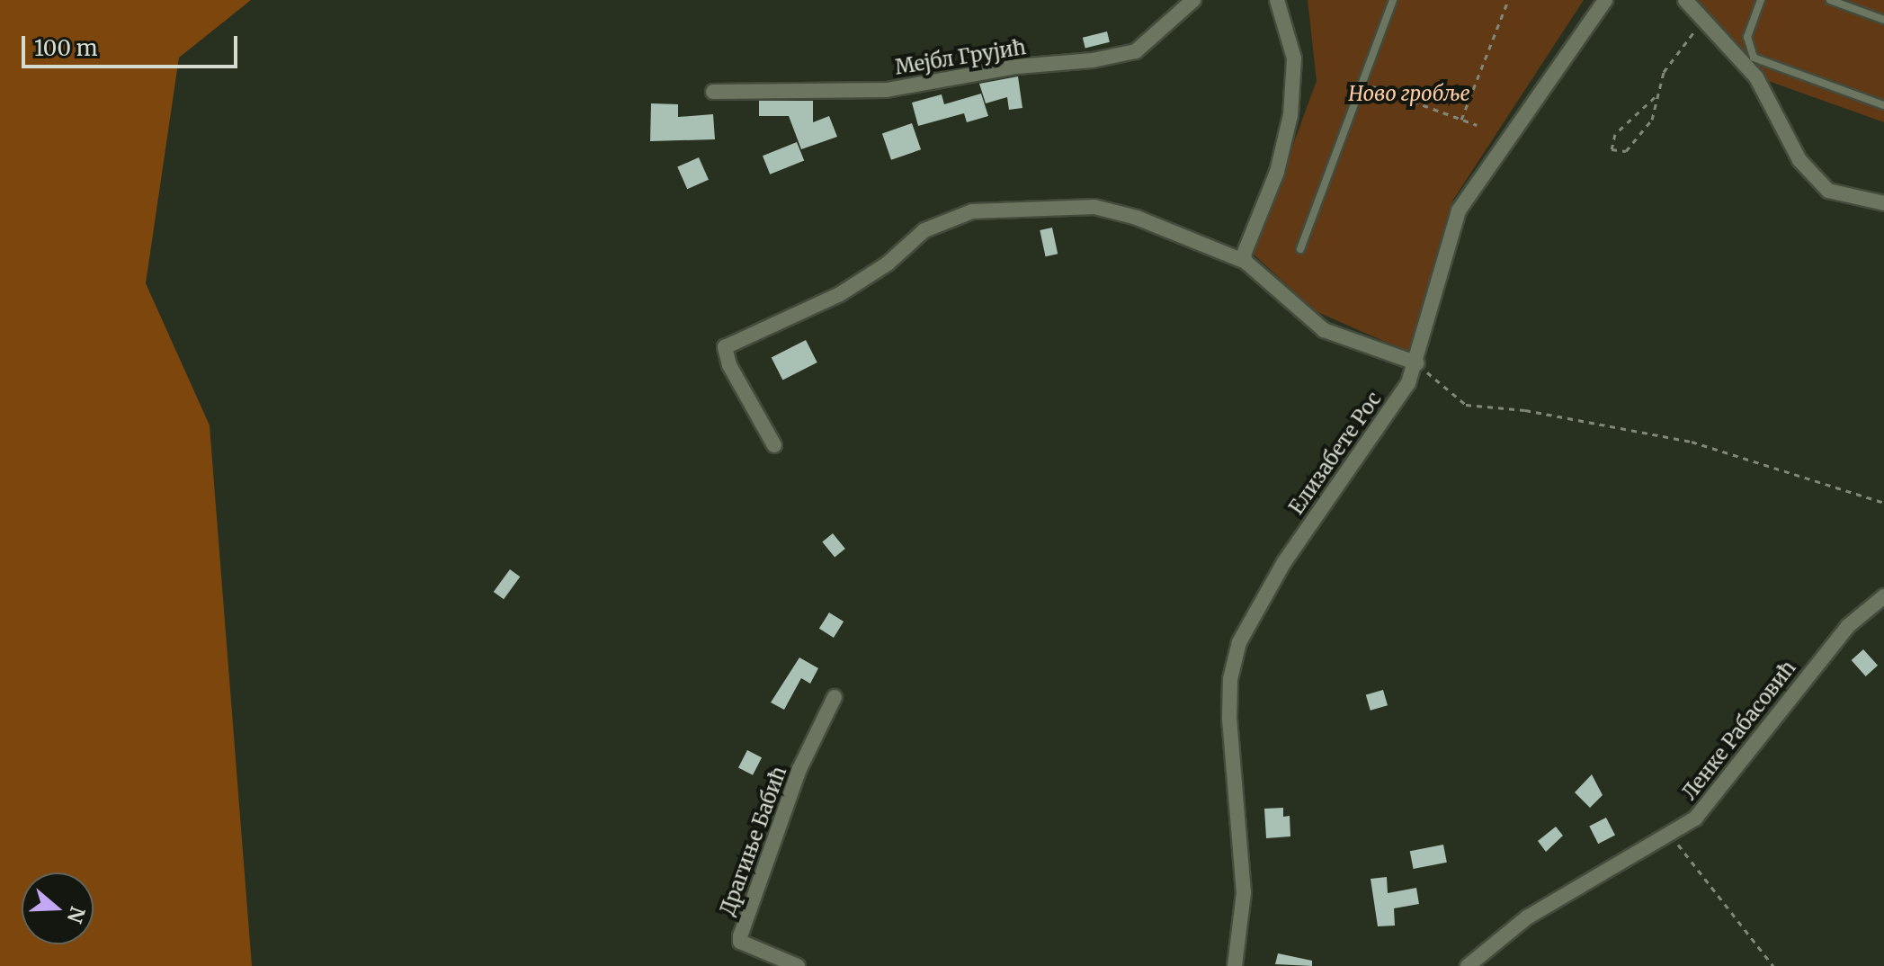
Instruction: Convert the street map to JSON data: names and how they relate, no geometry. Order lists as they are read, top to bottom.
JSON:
{
  "streets": {
    "street": [
      "Мејбл Грујић",
      "Елизабете Рос",
      "Ленке Рабасовић",
      "Драгиње Бабић"
    ]
  },
  "parks": ["Ново гробље"],
  "scale_bar": "100 m",
  "north": "right"
}
